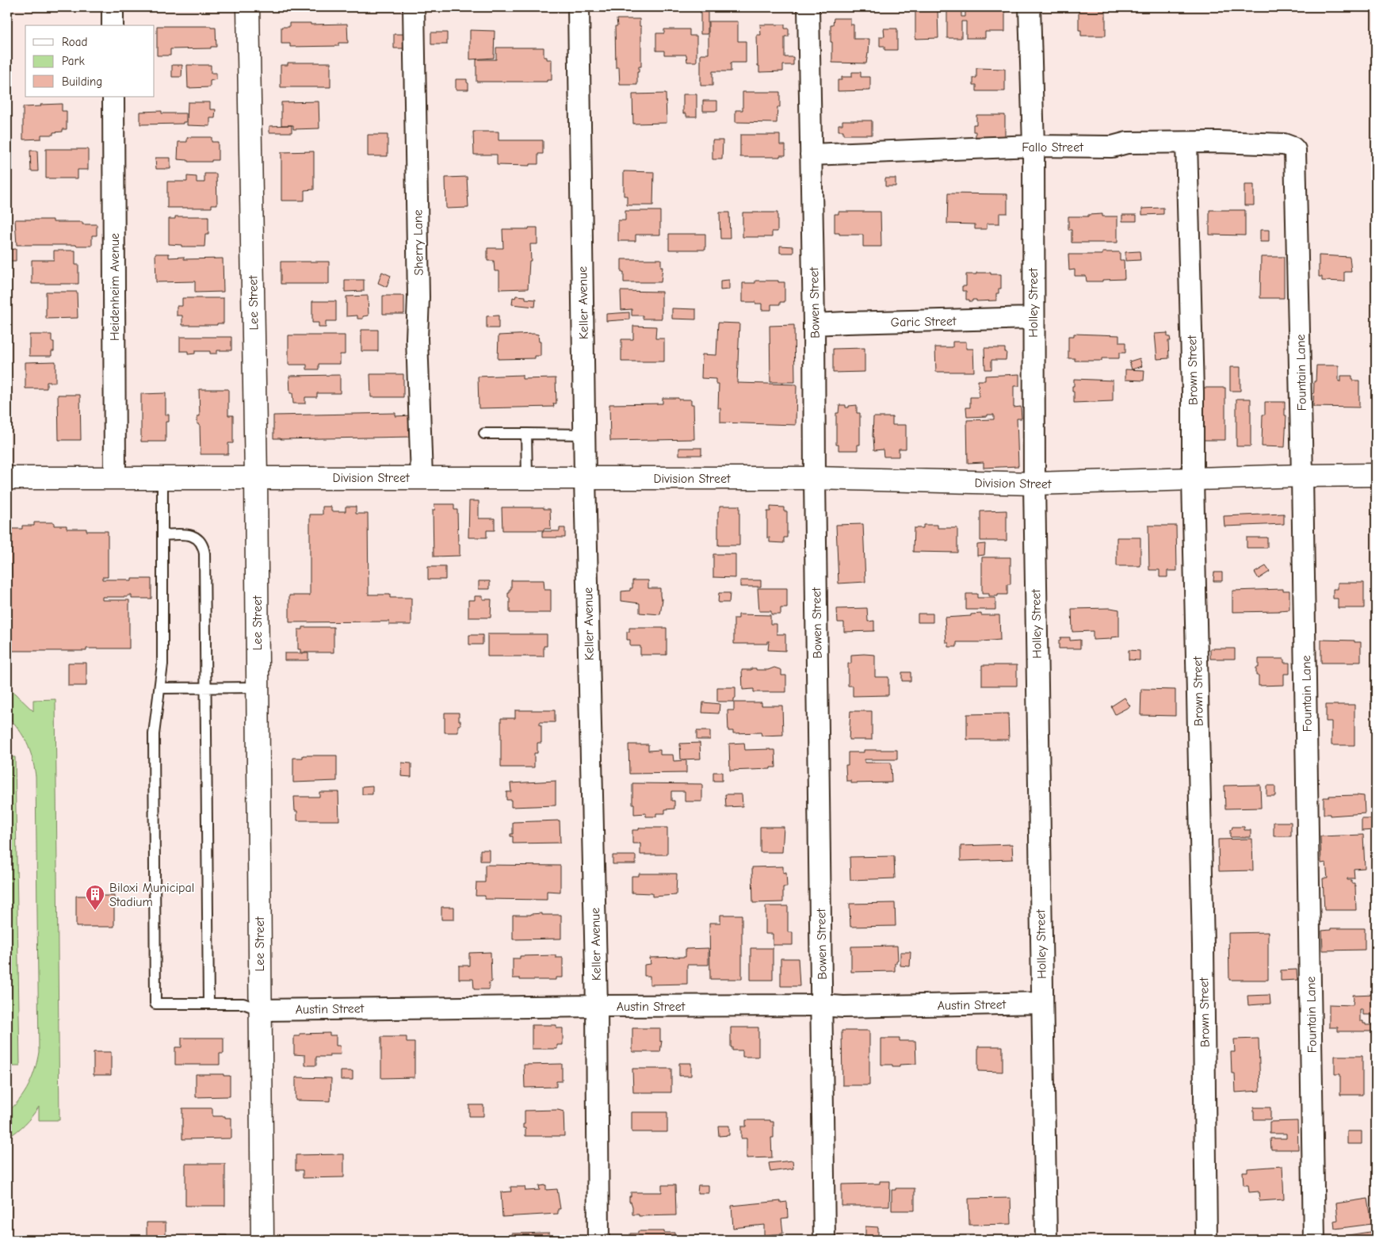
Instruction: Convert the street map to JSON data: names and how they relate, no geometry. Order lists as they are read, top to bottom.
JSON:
{
  "streets": {
    "main road": ["Lee Street", "Division Street"],
    "street": [
      "Fallo Street",
      "Sherry Lane",
      "Heidenheim Avenue",
      "Keller Avenue",
      "Bowen Street",
      "Holley Street",
      "Garic Street",
      "Brown Street",
      "Fountain Lane",
      "Austin Street"
    ]
  },
  "crossings": [
    ["Fallo Street", "Bowen Street"],
    ["Fallo Street", "Holley Street"],
    ["Fallo Street", "Brown Street"],
    ["Fallo Street", "Fountain Lane"],
    ["Sherry Lane", "Division Street"],
    ["Heidenheim Avenue", "Division Street"],
    ["Lee Street", "Division Street"],
    ["Lee Street", "Austin Street"],
    ["Keller Avenue", "Division Street"],
    ["Keller Avenue", "Austin Street"],
    ["Bowen Street", "Garic Street"],
    ["Bowen Street", "Division Street"],
    ["Bowen Street", "Austin Street"],
    ["Holley Street", "Garic Street"],
    ["Holley Street", "Division Street"],
    ["Holley Street", "Austin Street"],
    ["Brown Street", "Division Street"],
    ["Fountain Lane", "Division Street"]
  ],
  "places": {
    "building": ["Biloxi Municipal Stadium"]
  },
  "legend": ["Road", "Park", "Building"]
}
